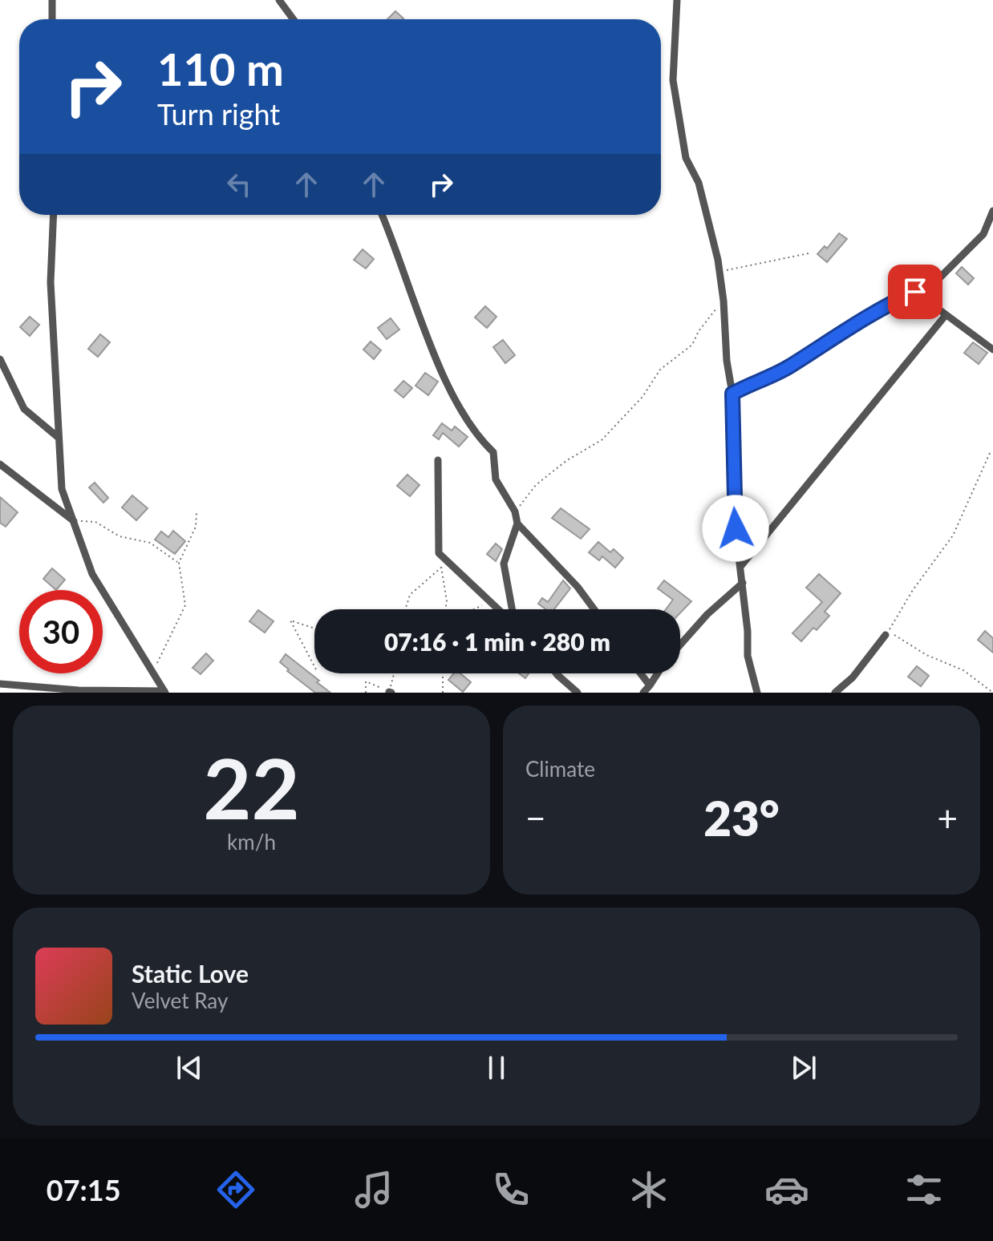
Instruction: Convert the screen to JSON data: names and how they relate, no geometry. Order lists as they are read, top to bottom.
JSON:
{
  "page": {
    "turn": ["110 m", "Turn right"],
    "limit": "30",
    "trip": "07:16 · 1 min · 280 m",
    "tile": [
      ["22", "km/h"],
      "Climate"
    ],
    "heat": ["−", "23°", "+"],
    "song": ["Static Love", "Velvet Ray"],
    "tabs": "07:15"
  }
}
